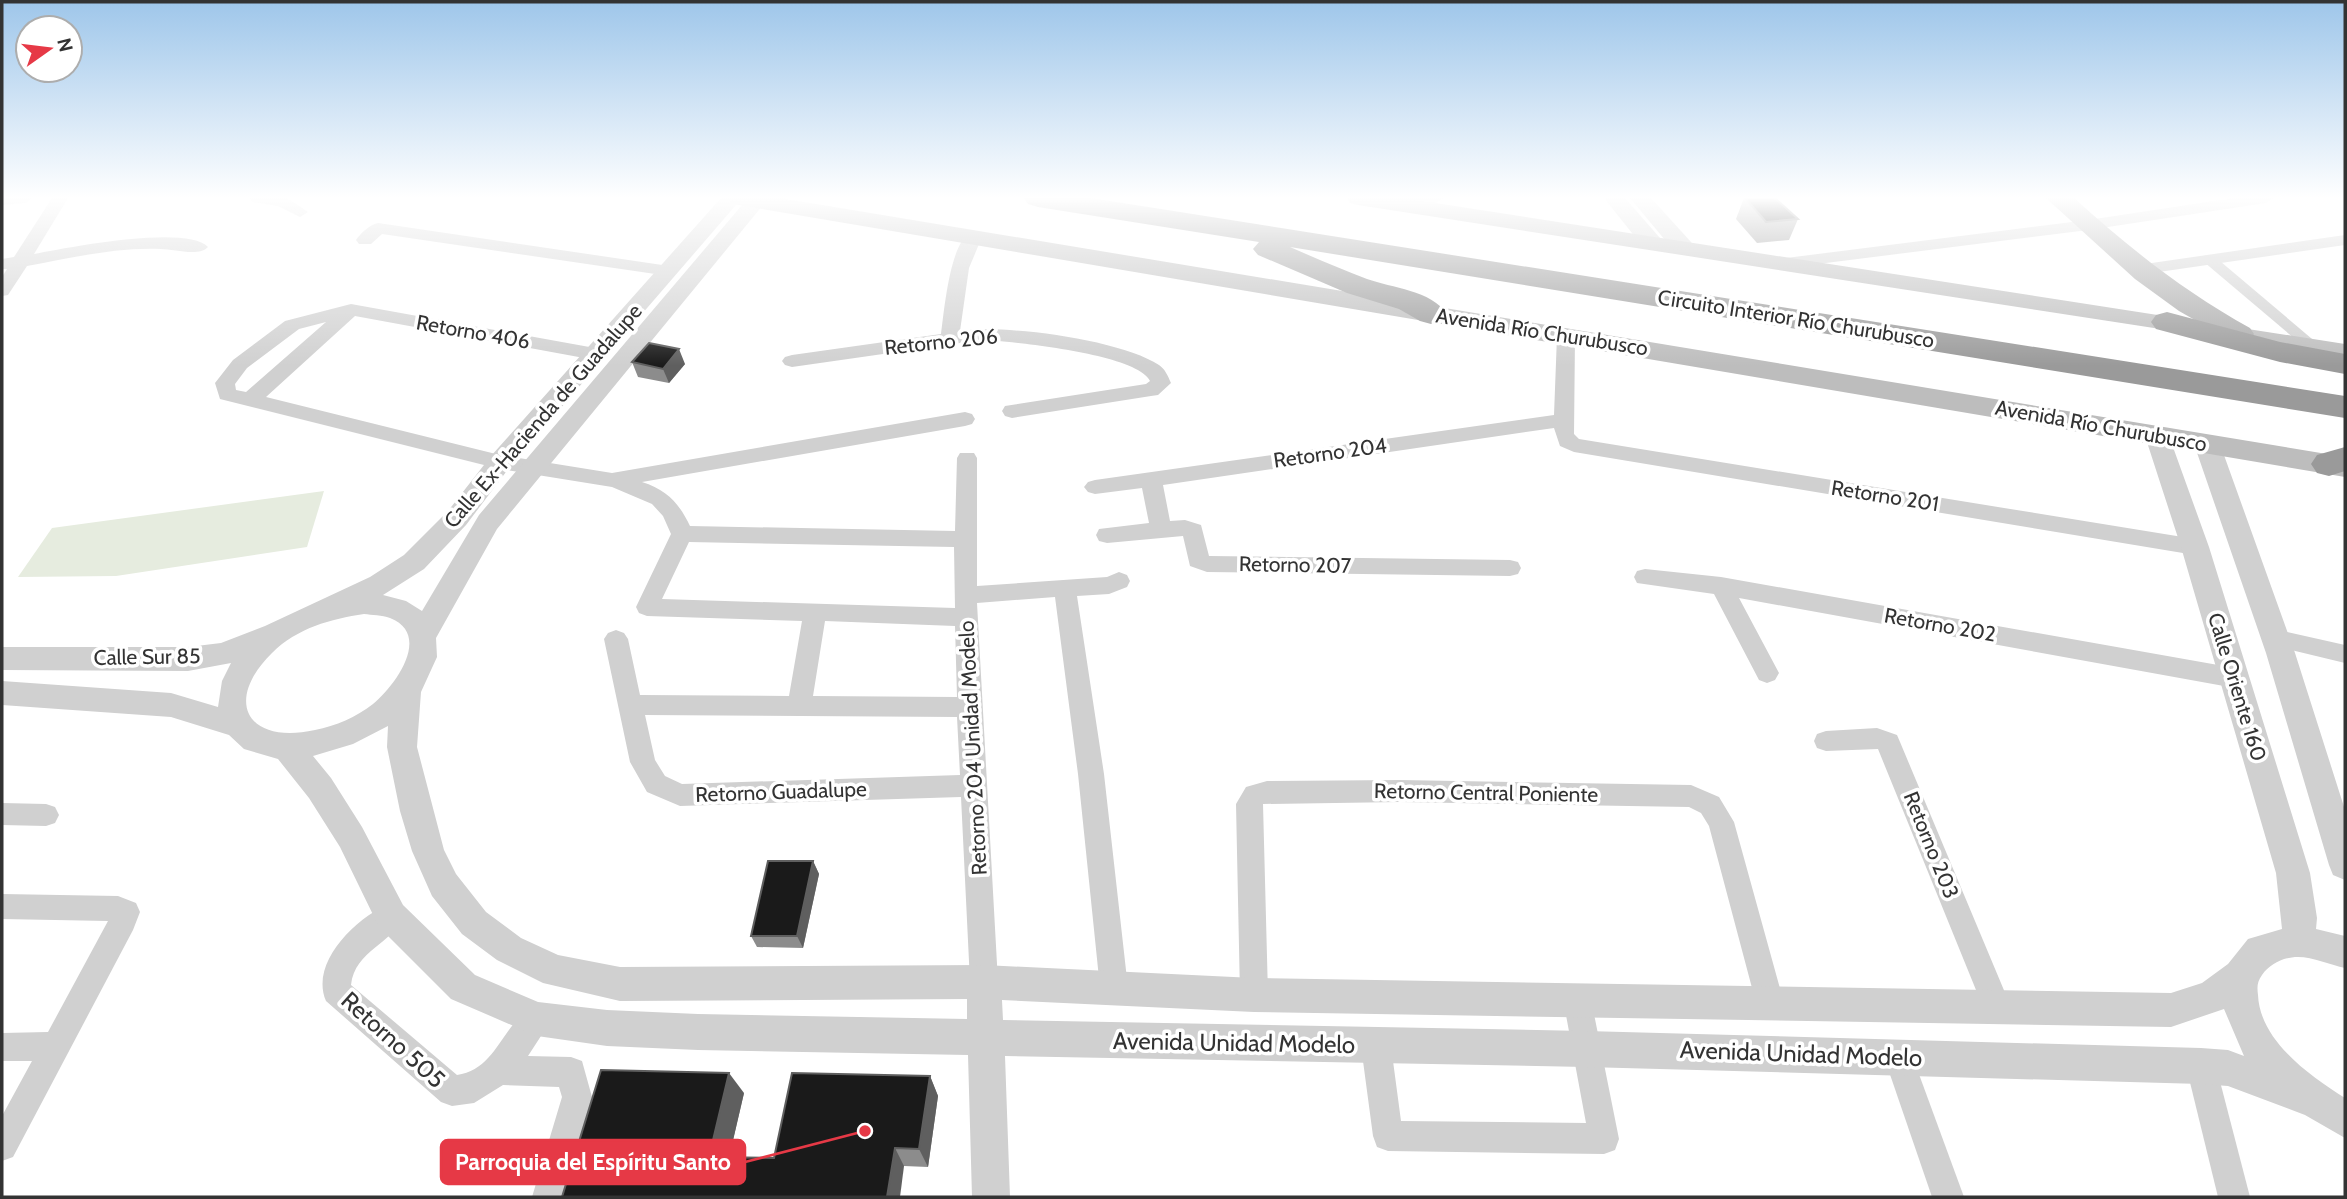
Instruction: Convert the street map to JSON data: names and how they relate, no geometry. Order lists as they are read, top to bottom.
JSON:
{
  "streets": {
    "highway": ["Circuito Interior Río Churubusco"],
    "main road": ["Avenida Río Churubusco"],
    "street": [
      "Retorno 406",
      "Retorno 206",
      "Calle Ex-Hacienda de Guadalupe",
      "Retorno 204",
      "Retorno 201",
      "Retorno 207",
      "Retorno 202",
      "Calle Sur 85",
      "Calle Oriente 160",
      "Retorno 204 Unidad Modelo",
      "Retorno Guadalupe",
      "Retorno Central Poniente",
      "Retorno 203",
      "Retorno 505",
      "Avenida Unidad Modelo"
    ]
  },
  "crossings": [
    ["Retorno 406", "Calle Ex-Hacienda de Guadalupe"],
    ["Avenida Río Churubusco", "Calle Oriente 160"],
    ["Calle Ex-Hacienda de Guadalupe", "Calle Sur 85"],
    ["Calle Ex-Hacienda de Guadalupe", "Avenida Unidad Modelo"],
    ["Retorno 204", "Retorno 201"],
    ["Retorno 201", "Calle Oriente 160"],
    ["Retorno 202", "Calle Oriente 160"],
    ["Calle Sur 85", "Avenida Unidad Modelo"],
    ["Retorno 204 Unidad Modelo", "Retorno Guadalupe"],
    ["Retorno 204 Unidad Modelo", "Avenida Unidad Modelo"],
    ["Retorno 505", "Avenida Unidad Modelo"]
  ],
  "places": ["Parroquia del Espíritu Santo"],
  "north": "right"
}
